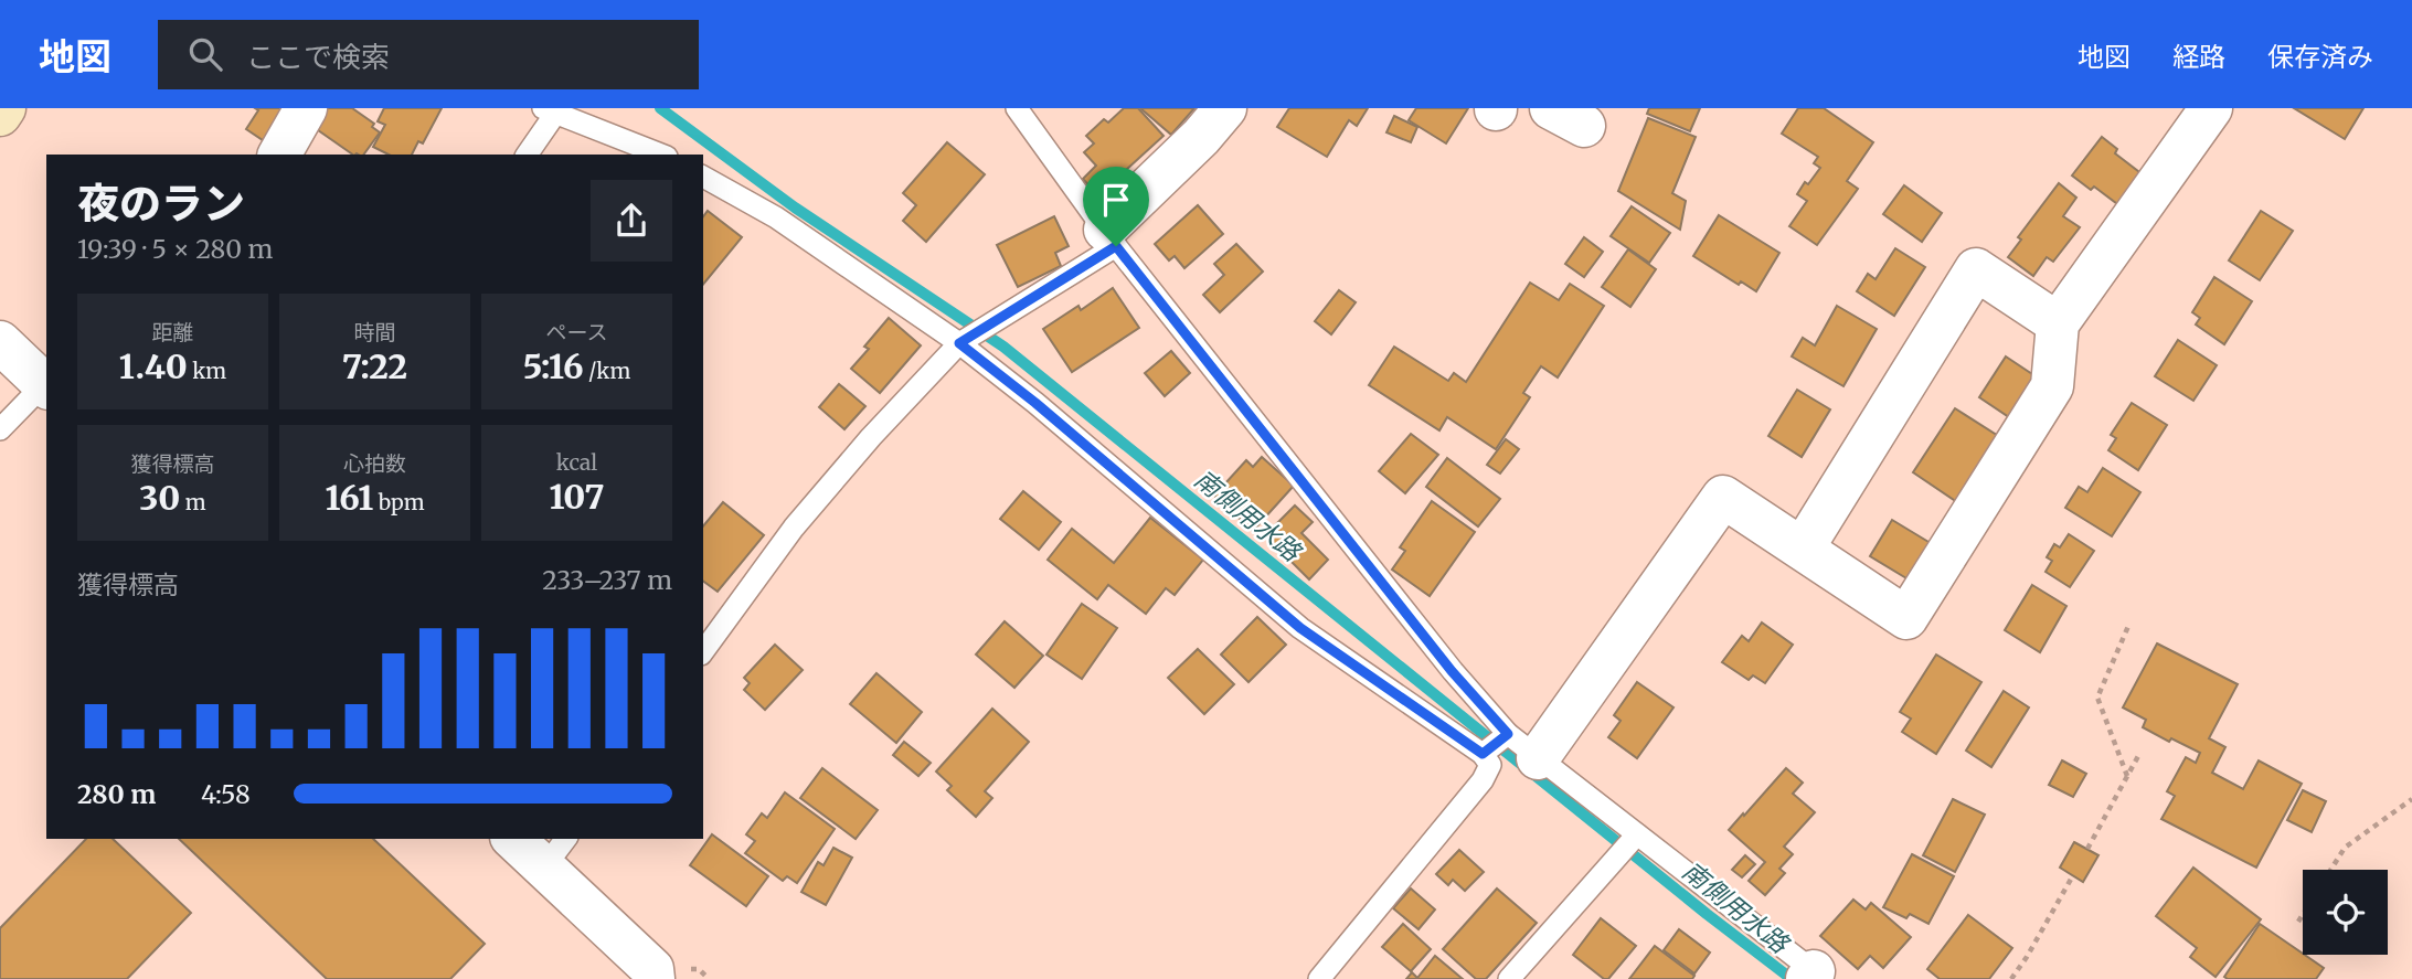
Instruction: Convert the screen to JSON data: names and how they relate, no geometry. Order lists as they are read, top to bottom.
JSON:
{
  "water": ["南側用水路"],
  "page": {
    "header": "地図",
    "search": "ここで検索",
    "nav": ["地図", "経路", "保存済み"],
    "heading": ["夜のラン", "19:39 · 5 × 280 m"],
    "stats": [
      ["距離", "1.40 km"],
      ["時間", "7:22"],
      ["ペース", "5:16 /km"],
      ["獲得標高", "30 m"],
      ["心拍数", "161 bpm"],
      ["kcal", "107"]
    ],
    "chart": ["獲得標高", "233–237 m"],
    "list": [
      {
        "name": "280 m",
        "note": "4:58"
      }
    ]
  }
}
